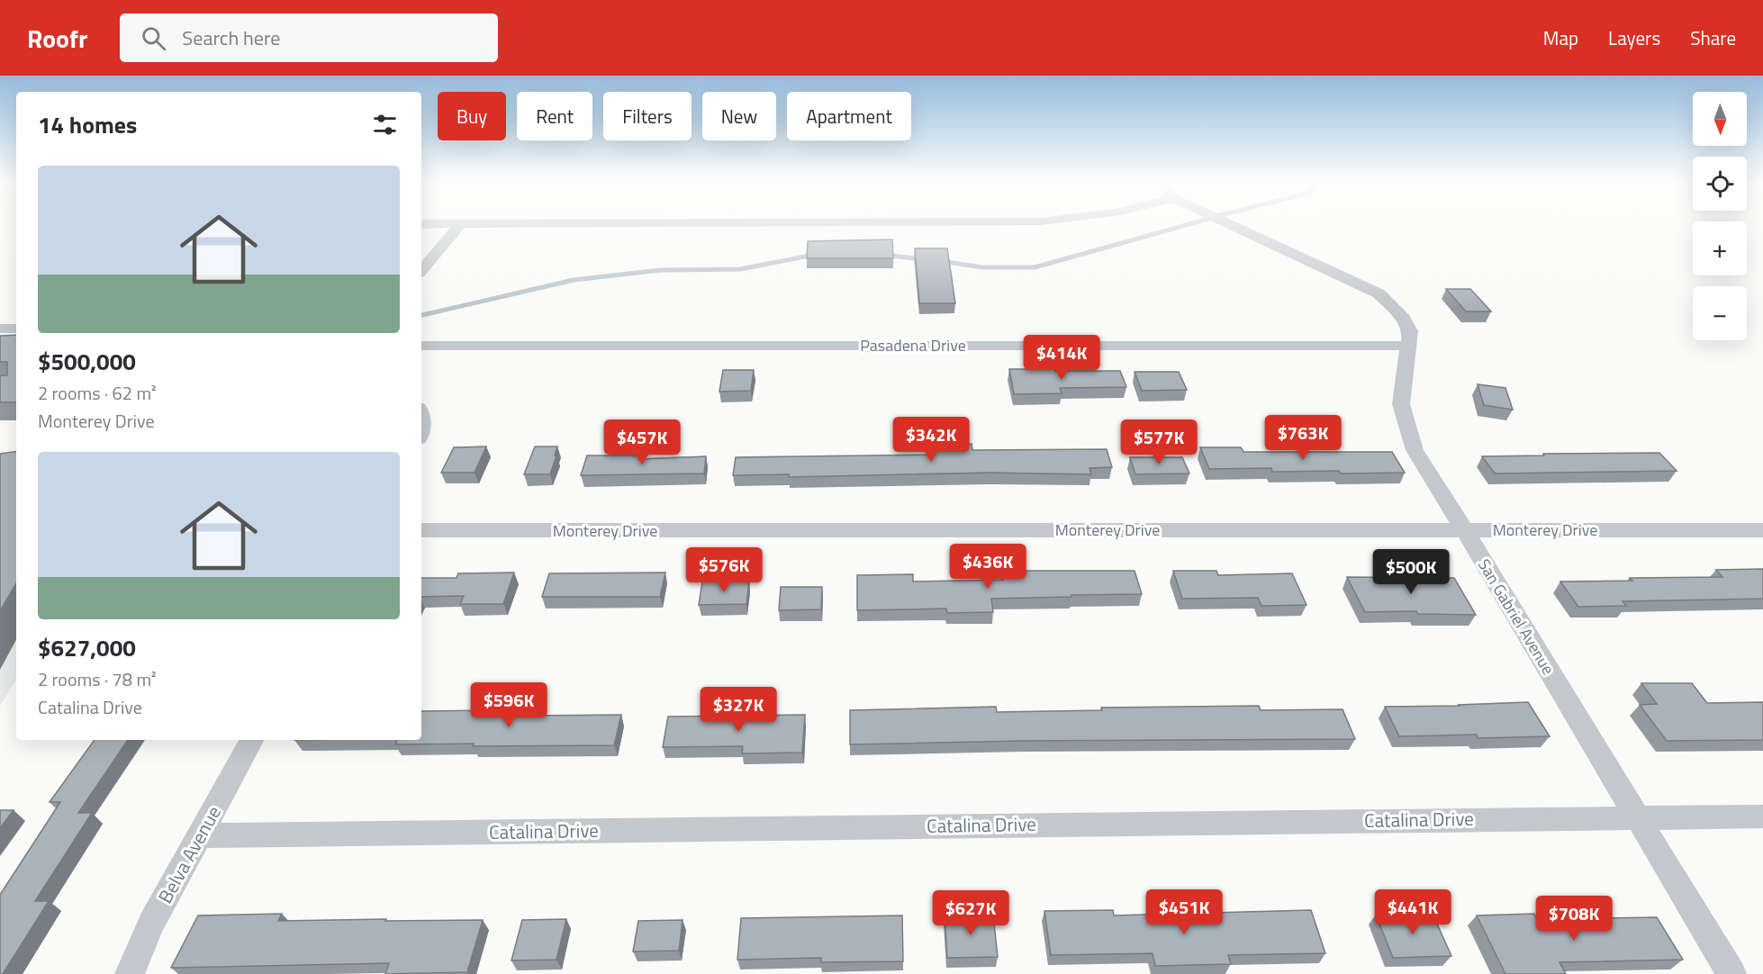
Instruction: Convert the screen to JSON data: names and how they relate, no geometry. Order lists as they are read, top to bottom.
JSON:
{
  "streets": {
    "street": [
      "Pasadena Drive",
      "Monterey Drive",
      "San Gabriel Avenue",
      "Catalina Drive",
      "Belva Avenue"
    ]
  },
  "crossings": [
    ["Pasadena Drive", "San Gabriel Avenue"],
    ["Monterey Drive", "San Gabriel Avenue"],
    ["San Gabriel Avenue", "Catalina Drive"],
    ["Catalina Drive", "Belva Avenue"]
  ],
  "north": "bottom",
  "page": {
    "header": "Roofr",
    "search": "Search here",
    "nav": ["Map", "Layers", "Share"],
    "map_buttons": ["+", "−"],
    "chip": [
      "Buy",
      "Rent",
      "Filters",
      "New",
      "Apartment"
    ],
    "heading": "14 homes",
    "list": [
      {
        "name": "$500,000",
        "note": "2 rooms · 62 m² · Monterey Drive"
      },
      {
        "name": "$627,000",
        "note": "2 rooms · 78 m² · Catalina Drive"
      }
    ],
    "price": [
      "$414K",
      "$763K",
      "$342K",
      "$457K",
      "$577K",
      "$436K",
      "$576K",
      "$500K",
      "$596K",
      "$327K",
      "$451K",
      "$441K",
      "$627K",
      "$708K"
    ]
  }
}
